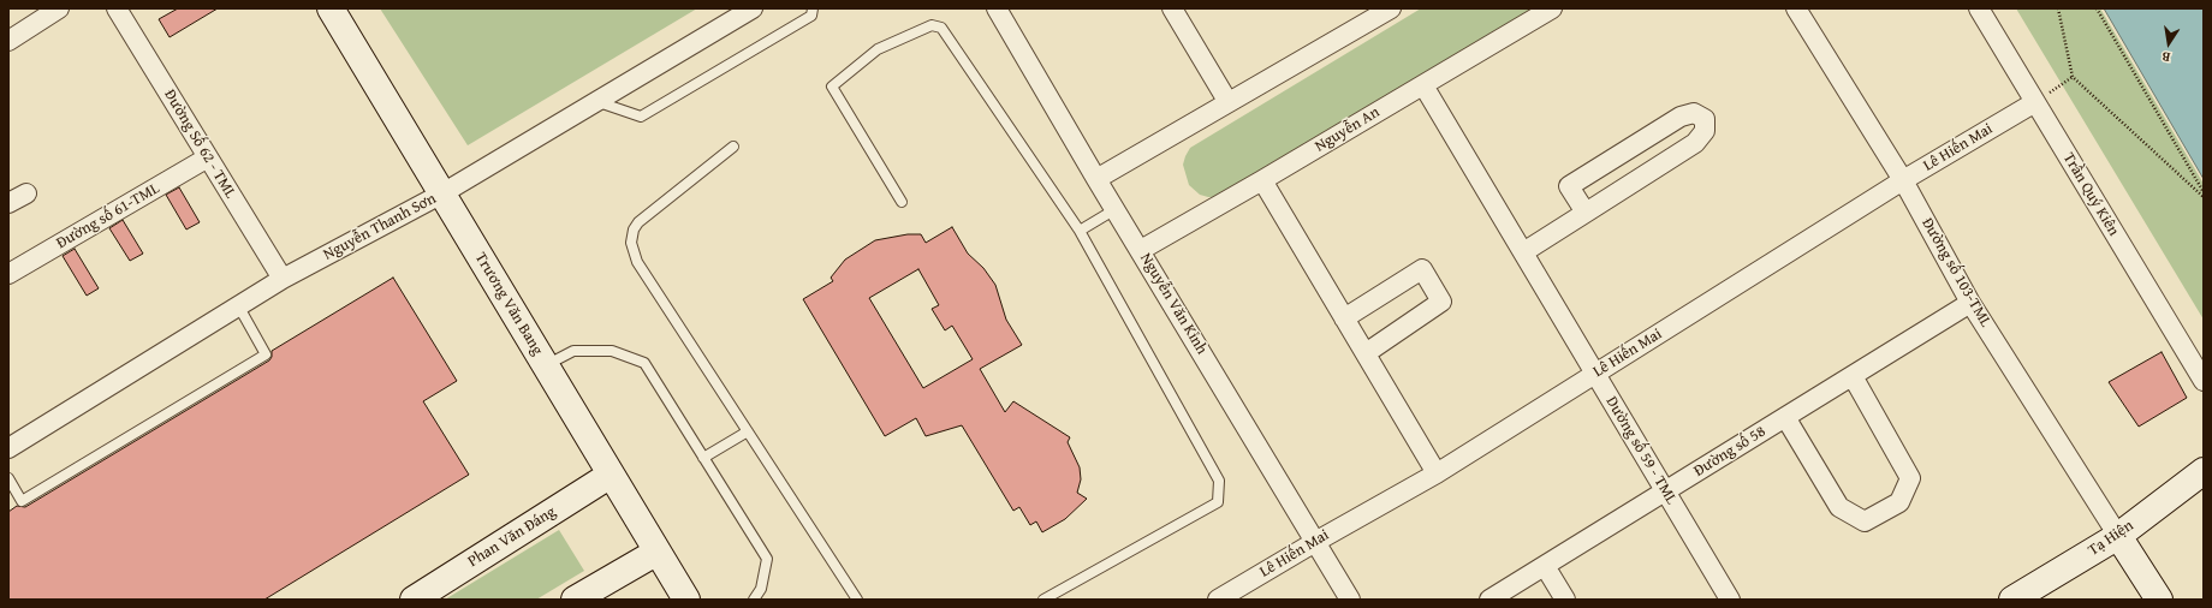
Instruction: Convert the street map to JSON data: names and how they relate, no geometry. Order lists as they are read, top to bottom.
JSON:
{
  "streets": {
    "street": [
      "Nguyễn An",
      "Đường Số 62 - TML",
      "Lê Hiến Mai",
      "Trần Quý Kiên",
      "Đường số 61-TML",
      "Nguyễn Thanh Sơn",
      "Đường số 103-TML",
      "Trương Văn Bang",
      "Nguyễn Văn Kỉnh",
      "Dường số 59 - TML",
      "Đường số 58",
      "Phan Văn Đáng",
      "Tạ Hiện"
    ]
  },
  "crossings": [
    ["Nguyễn An", "Nguyễn Văn Kỉnh"],
    ["Nguyễn An", "Dường số 59 - TML"],
    ["Đường Số 62 - TML", "Đường số 61-TML"],
    ["Đường Số 62 - TML", "Nguyễn Thanh Sơn"],
    ["Lê Hiến Mai", "Trần Quý Kiên"],
    ["Lê Hiến Mai", "Đường số 103-TML"],
    ["Lê Hiến Mai", "Nguyễn Văn Kỉnh"],
    ["Lê Hiến Mai", "Dường số 59 - TML"],
    ["Nguyễn Thanh Sơn", "Trương Văn Bang"],
    ["Đường số 103-TML", "Đường số 58"],
    ["Đường số 103-TML", "Tạ Hiện"],
    ["Trương Văn Bang", "Phan Văn Đáng"],
    ["Dường số 59 - TML", "Đường số 58"]
  ],
  "north": "bottom"
}
